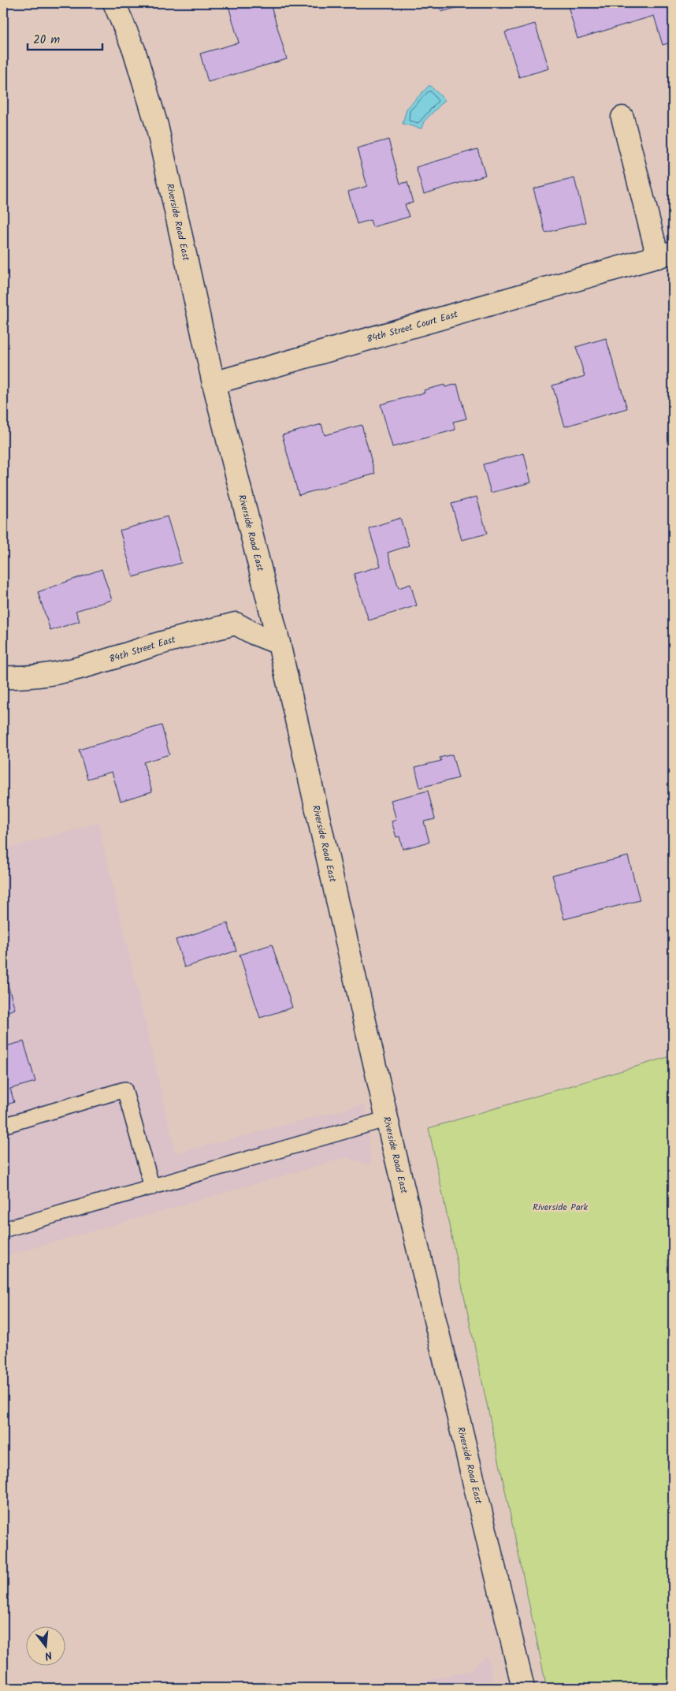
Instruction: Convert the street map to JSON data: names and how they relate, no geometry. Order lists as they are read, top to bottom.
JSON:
{
  "streets": {
    "street": ["Riverside Road East", "84th Street Court East", "84th Street East"]
  },
  "crossings": [
    ["Riverside Road East", "84th Street Court East"],
    ["Riverside Road East", "84th Street East"]
  ],
  "parks": ["Riverside Park"],
  "scale_bar": "20 m",
  "north": "bottom"
}
